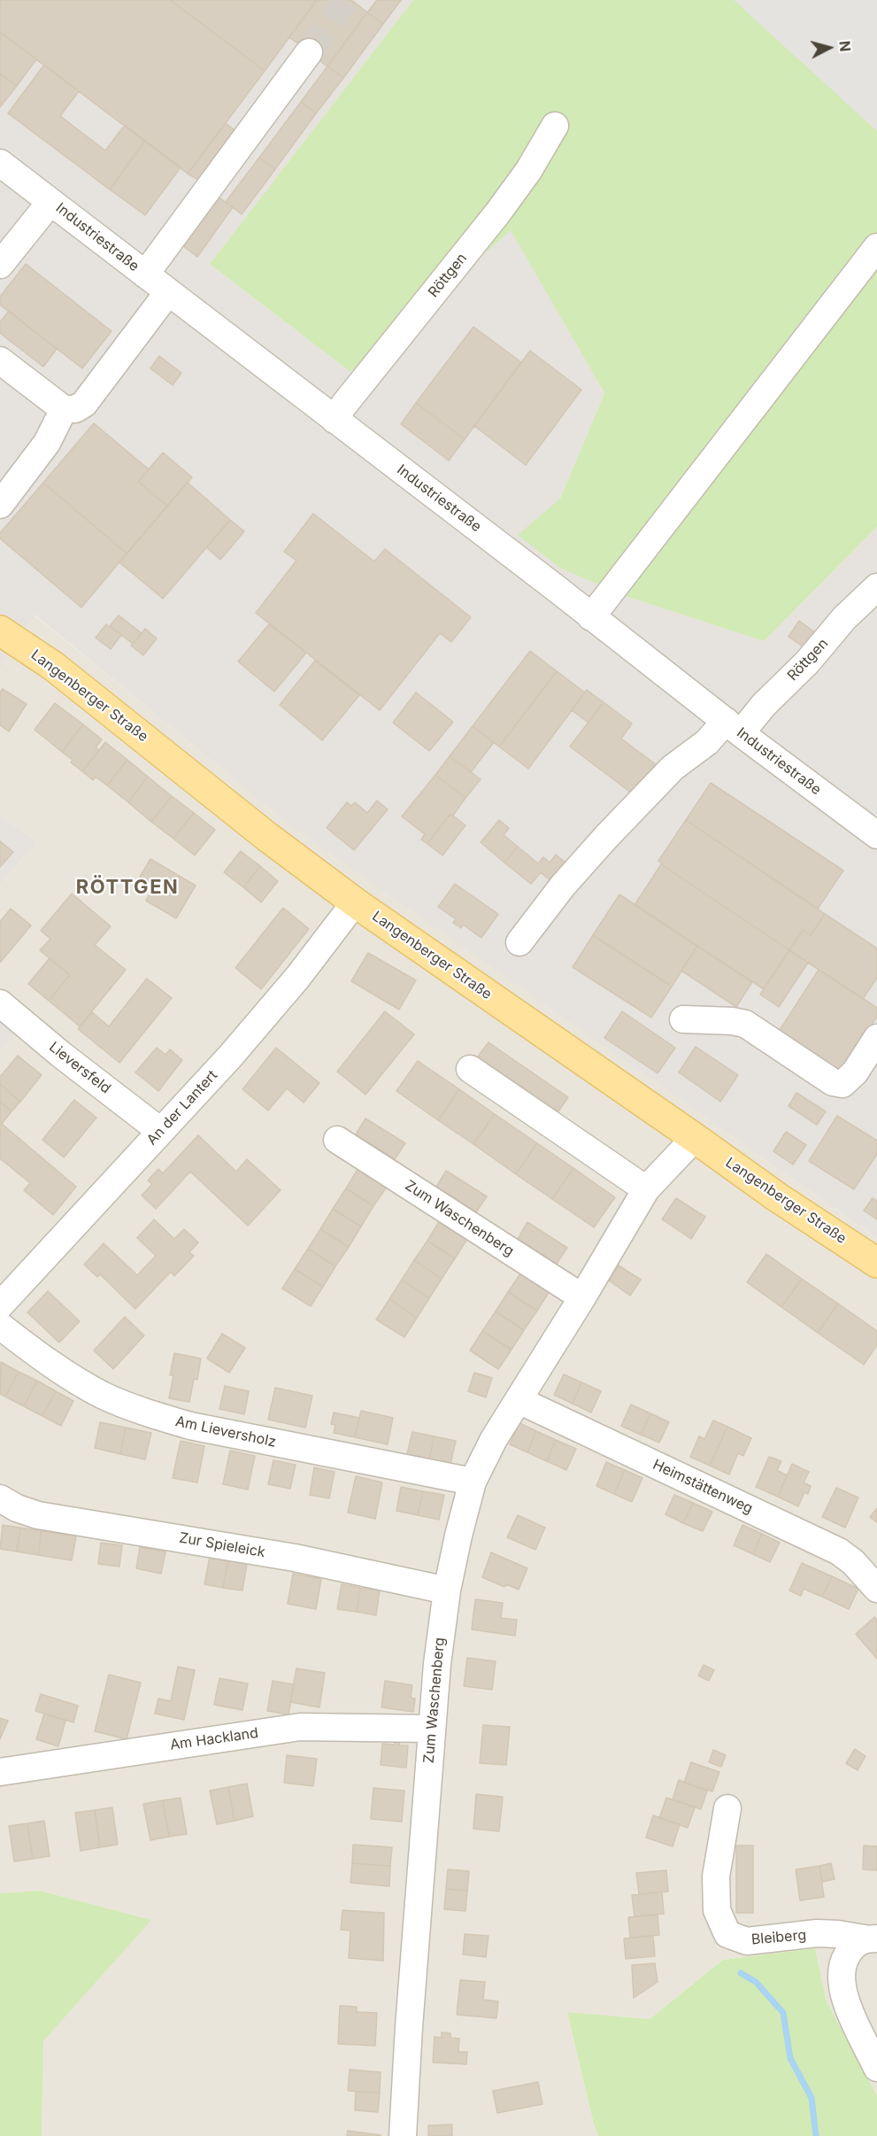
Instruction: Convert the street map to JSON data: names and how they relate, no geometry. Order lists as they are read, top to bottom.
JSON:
{
  "streets": {
    "main road": ["Langenberger Straße"],
    "street": [
      "Industriestraße",
      "Röttgen",
      "Lieversfeld",
      "An der Lantert",
      "Zum Waschenberg",
      "Am Lieversholz",
      "Heimstättenweg",
      "Zur Spieleick",
      "Am Hackland",
      "Bleiberg"
    ]
  },
  "crossings": [
    ["Industriestraße", "Röttgen"],
    ["Langenberger Straße", "An der Lantert"],
    ["Langenberger Straße", "Zum Waschenberg"],
    ["Lieversfeld", "An der Lantert"],
    ["Zum Waschenberg", "Am Lieversholz"],
    ["Zum Waschenberg", "Heimstättenweg"],
    ["Zum Waschenberg", "Zur Spieleick"],
    ["Zum Waschenberg", "Am Hackland"]
  ],
  "districts": ["RÖTTGEN"],
  "north": "right"
}
